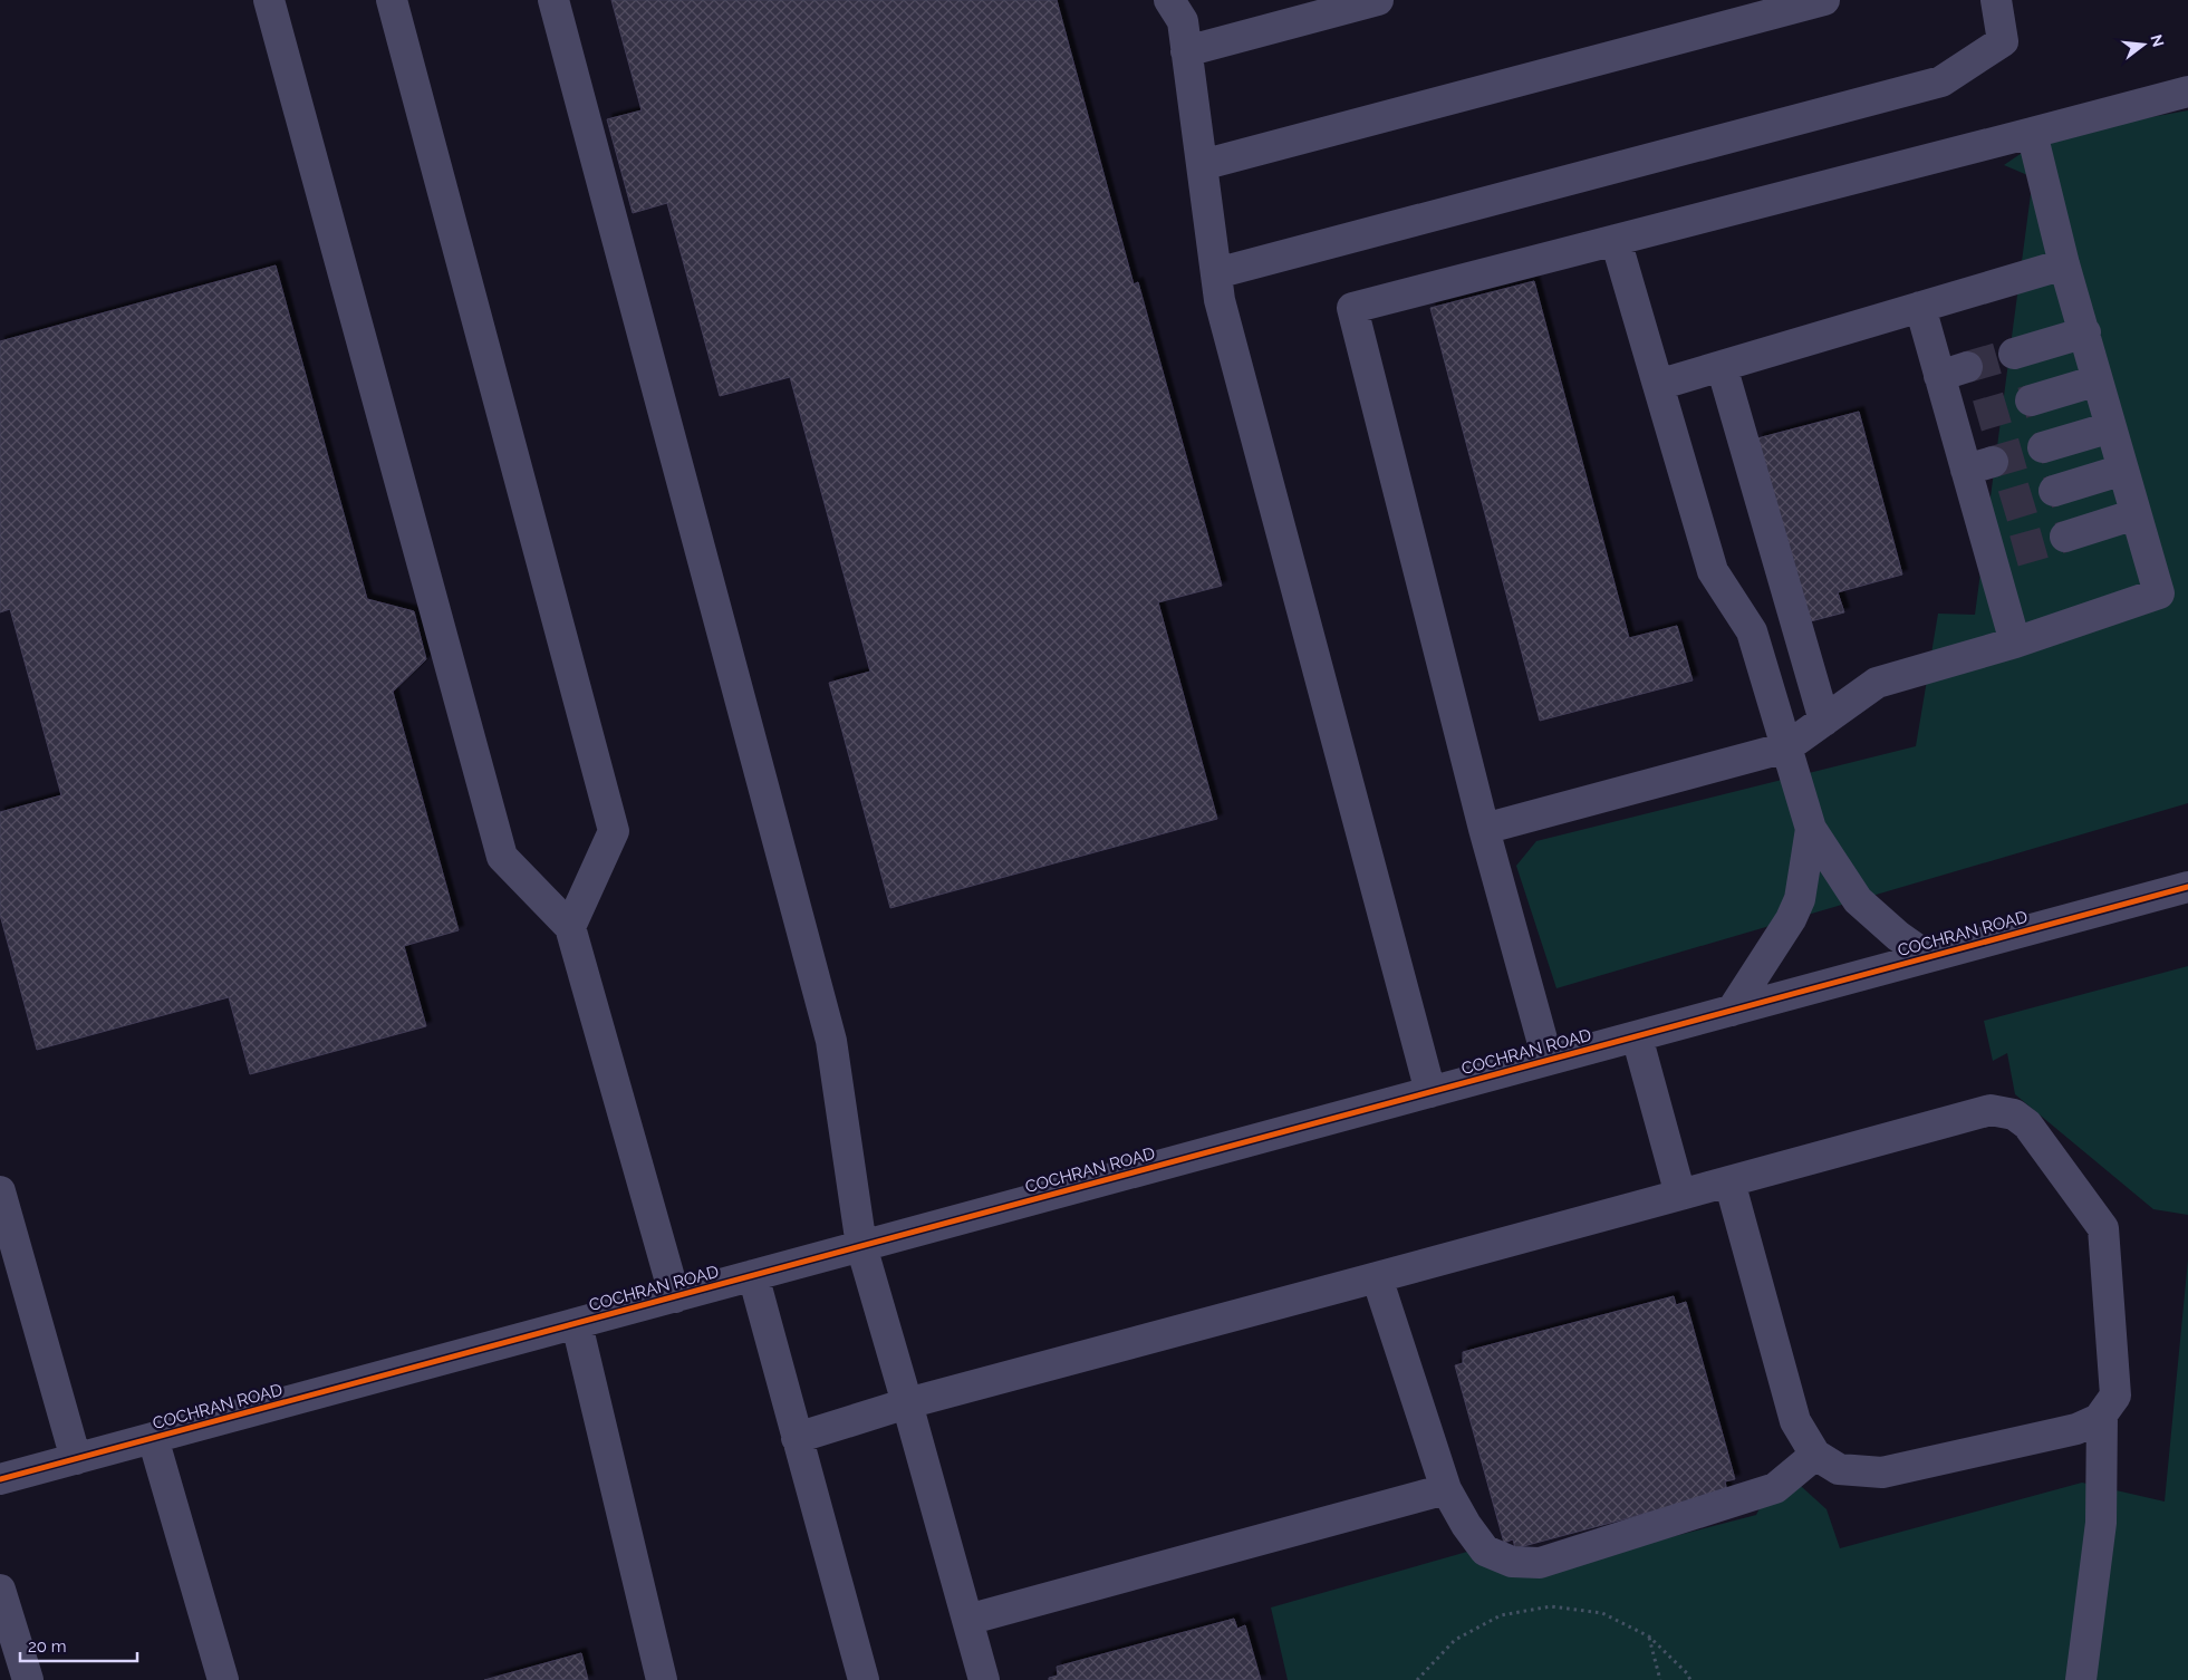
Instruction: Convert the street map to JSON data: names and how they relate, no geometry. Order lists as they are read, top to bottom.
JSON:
{
  "streets": {
    "street": ["COCHRAN ROAD"]
  },
  "scale_bar": "20 m",
  "north": "right"
}
